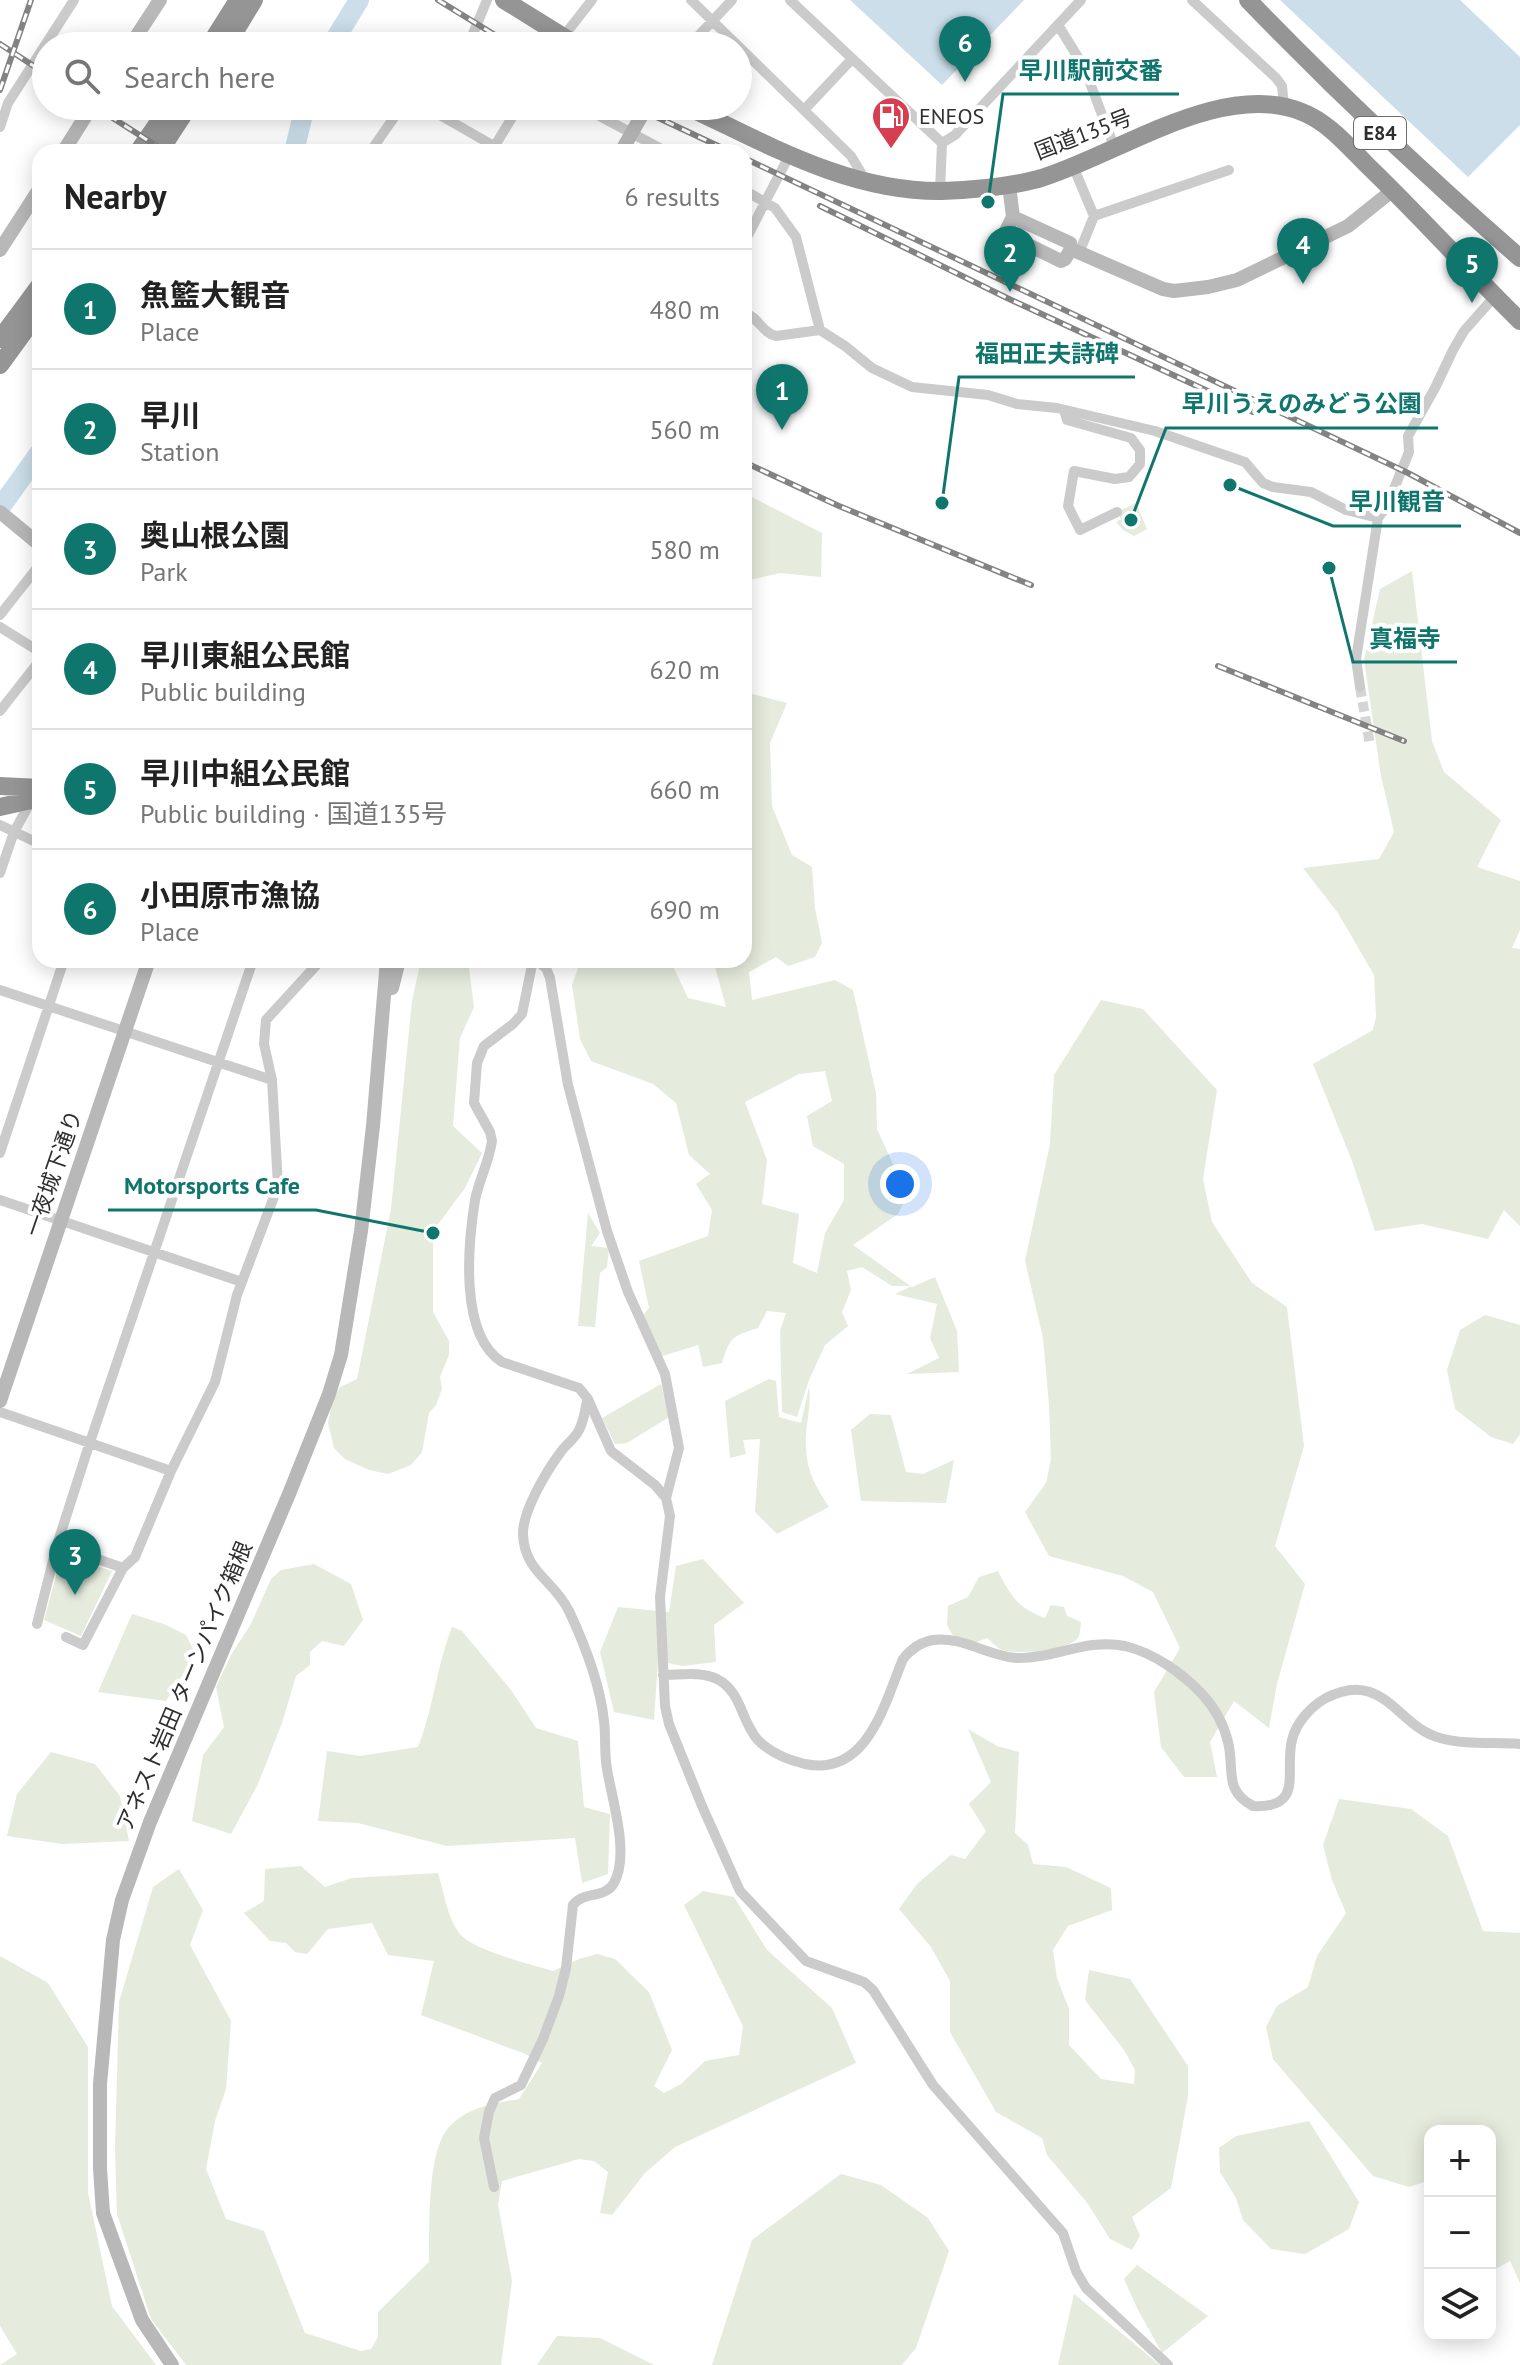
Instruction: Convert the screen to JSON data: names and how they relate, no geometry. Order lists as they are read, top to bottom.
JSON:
{
  "streets": {
    "highway": ["E84", "国道135号"],
    "street": ["一夜城下通り", "アネスト岩田 ターンパイク箱根"]
  },
  "places": {
    "fuel station": ["ENEOS"],
    "other": [
      "早川駅前交番",
      "早川観音",
      "福田正夫詩碑",
      "早川うえのみどう公園",
      "真福寺",
      "Motorsports Cafe"
    ]
  },
  "page": {
    "pins": [
      "6",
      "4",
      "2",
      "5",
      "1",
      "3"
    ],
    "search": "Search here",
    "heading": ["Nearby", "6 results"],
    "list": [
      {
        "mark": "1",
        "name": "魚籃大観音",
        "note": "Place",
        "value": "480 m"
      },
      {
        "mark": "2",
        "name": "早川",
        "note": "Station",
        "value": "560 m"
      },
      {
        "mark": "3",
        "name": "奥山根公園",
        "note": "Park",
        "value": "580 m"
      },
      {
        "mark": "4",
        "name": "早川東組公民館",
        "note": "Public building",
        "value": "620 m"
      },
      {
        "mark": "5",
        "name": "早川中組公民館",
        "note": "Public building · 国道135号",
        "value": "660 m"
      },
      {
        "mark": "6",
        "name": "小田原市漁協",
        "note": "Place",
        "value": "690 m"
      }
    ],
    "map_buttons": ["+", "−"]
  }
}
